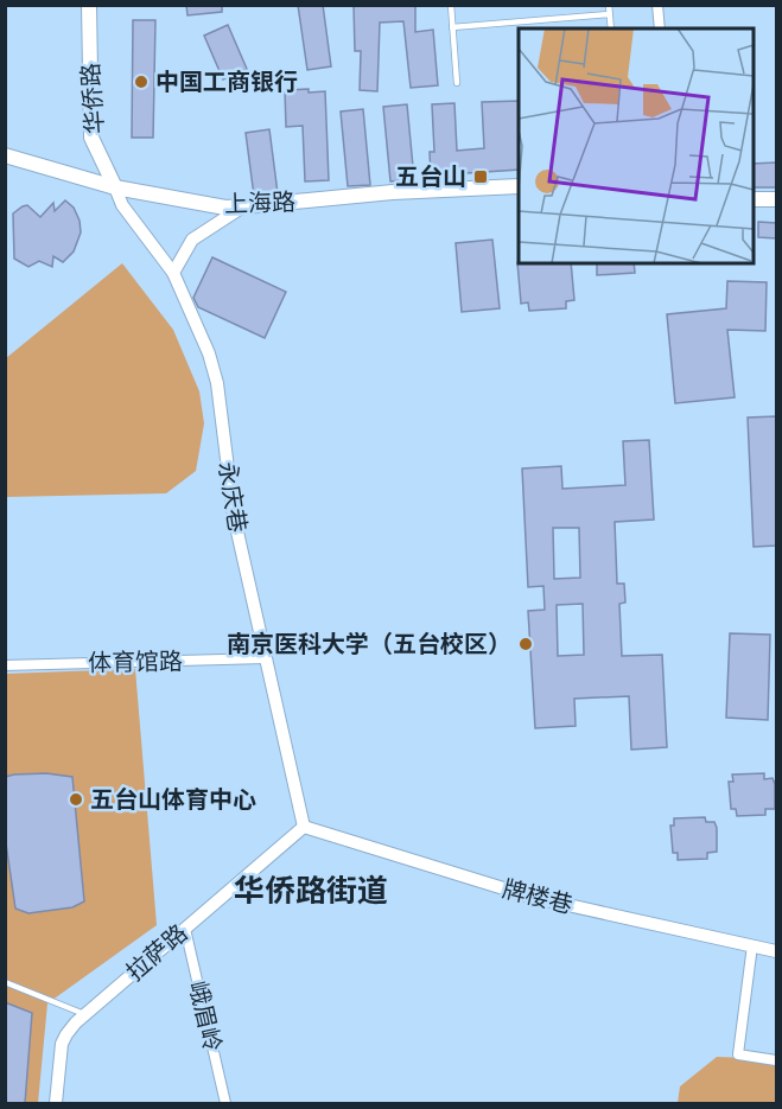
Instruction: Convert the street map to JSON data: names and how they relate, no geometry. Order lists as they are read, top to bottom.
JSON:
{
  "streets": {
    "main road": ["华侨路", "上海路"],
    "street": [
      "永庆巷",
      "体育馆路",
      "牌楼巷",
      "拉萨路",
      "峨眉岭"
    ]
  },
  "crossings": [
    ["华侨路", "上海路"],
    ["华侨路", "永庆巷"],
    ["上海路", "永庆巷"],
    ["永庆巷", "体育馆路"],
    ["永庆巷", "牌楼巷"],
    ["永庆巷", "拉萨路"],
    ["牌楼巷", "拉萨路"],
    ["拉萨路", "峨眉岭"]
  ],
  "districts": ["华侨路街道"],
  "places": {
    "other": ["中国工商银行", "南京医科大学（五台校区）", "五台山体育中心"],
    "transit": ["五台山"]
  }
}
